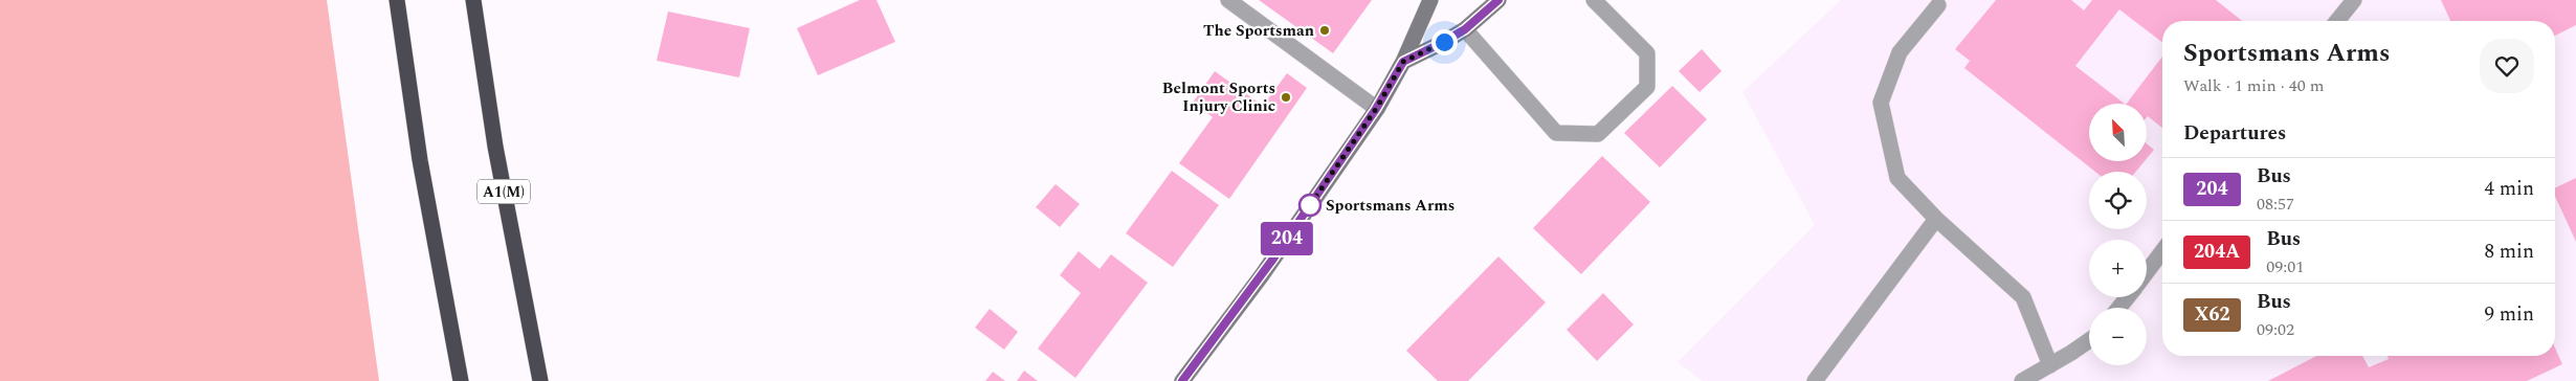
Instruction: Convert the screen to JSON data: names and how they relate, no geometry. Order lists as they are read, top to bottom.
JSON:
{
  "streets": {
    "highway": ["A1(M)"]
  },
  "places": ["The Sportsman", "Belmont Sports Injury Clinic", "Sportsmans Arms"],
  "lines": ["bus line 204"],
  "north": "top left",
  "page": {
    "on_map": "204",
    "heading": [
      ["Sportsmans Arms", "Walk · 1 min · 40 m"],
      "Departures"
    ],
    "map_buttons": ["+", "−"],
    "list": [
      {
        "mark": "204",
        "name": "Bus",
        "note": "08:57",
        "value": "4 min"
      },
      {
        "mark": "204A",
        "name": "Bus",
        "note": "09:01",
        "value": "8 min"
      },
      {
        "mark": "X62",
        "name": "Bus",
        "note": "09:02",
        "value": "9 min"
      }
    ]
  }
}
